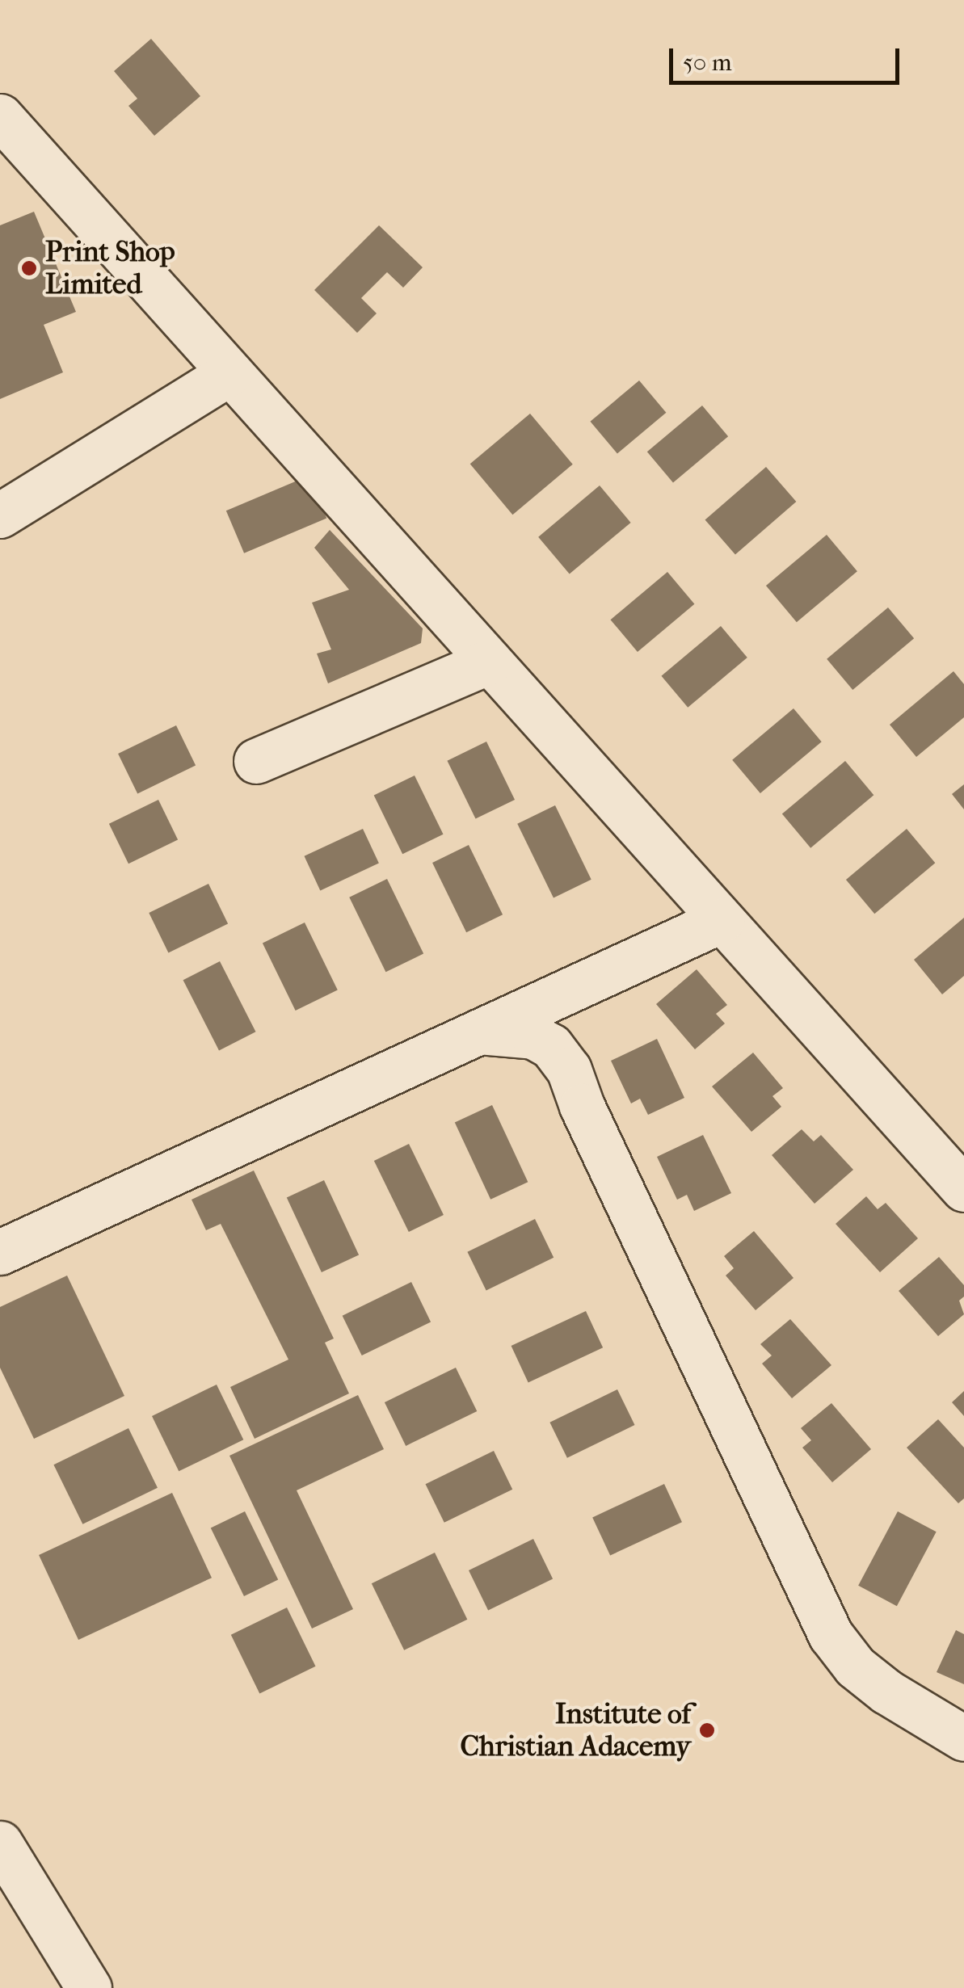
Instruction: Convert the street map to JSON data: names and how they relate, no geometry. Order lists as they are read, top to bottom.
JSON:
{
  "places": ["Print Shop Limited", "Institute of Christian Adacemy"],
  "scale_bar": "50 m"
}
